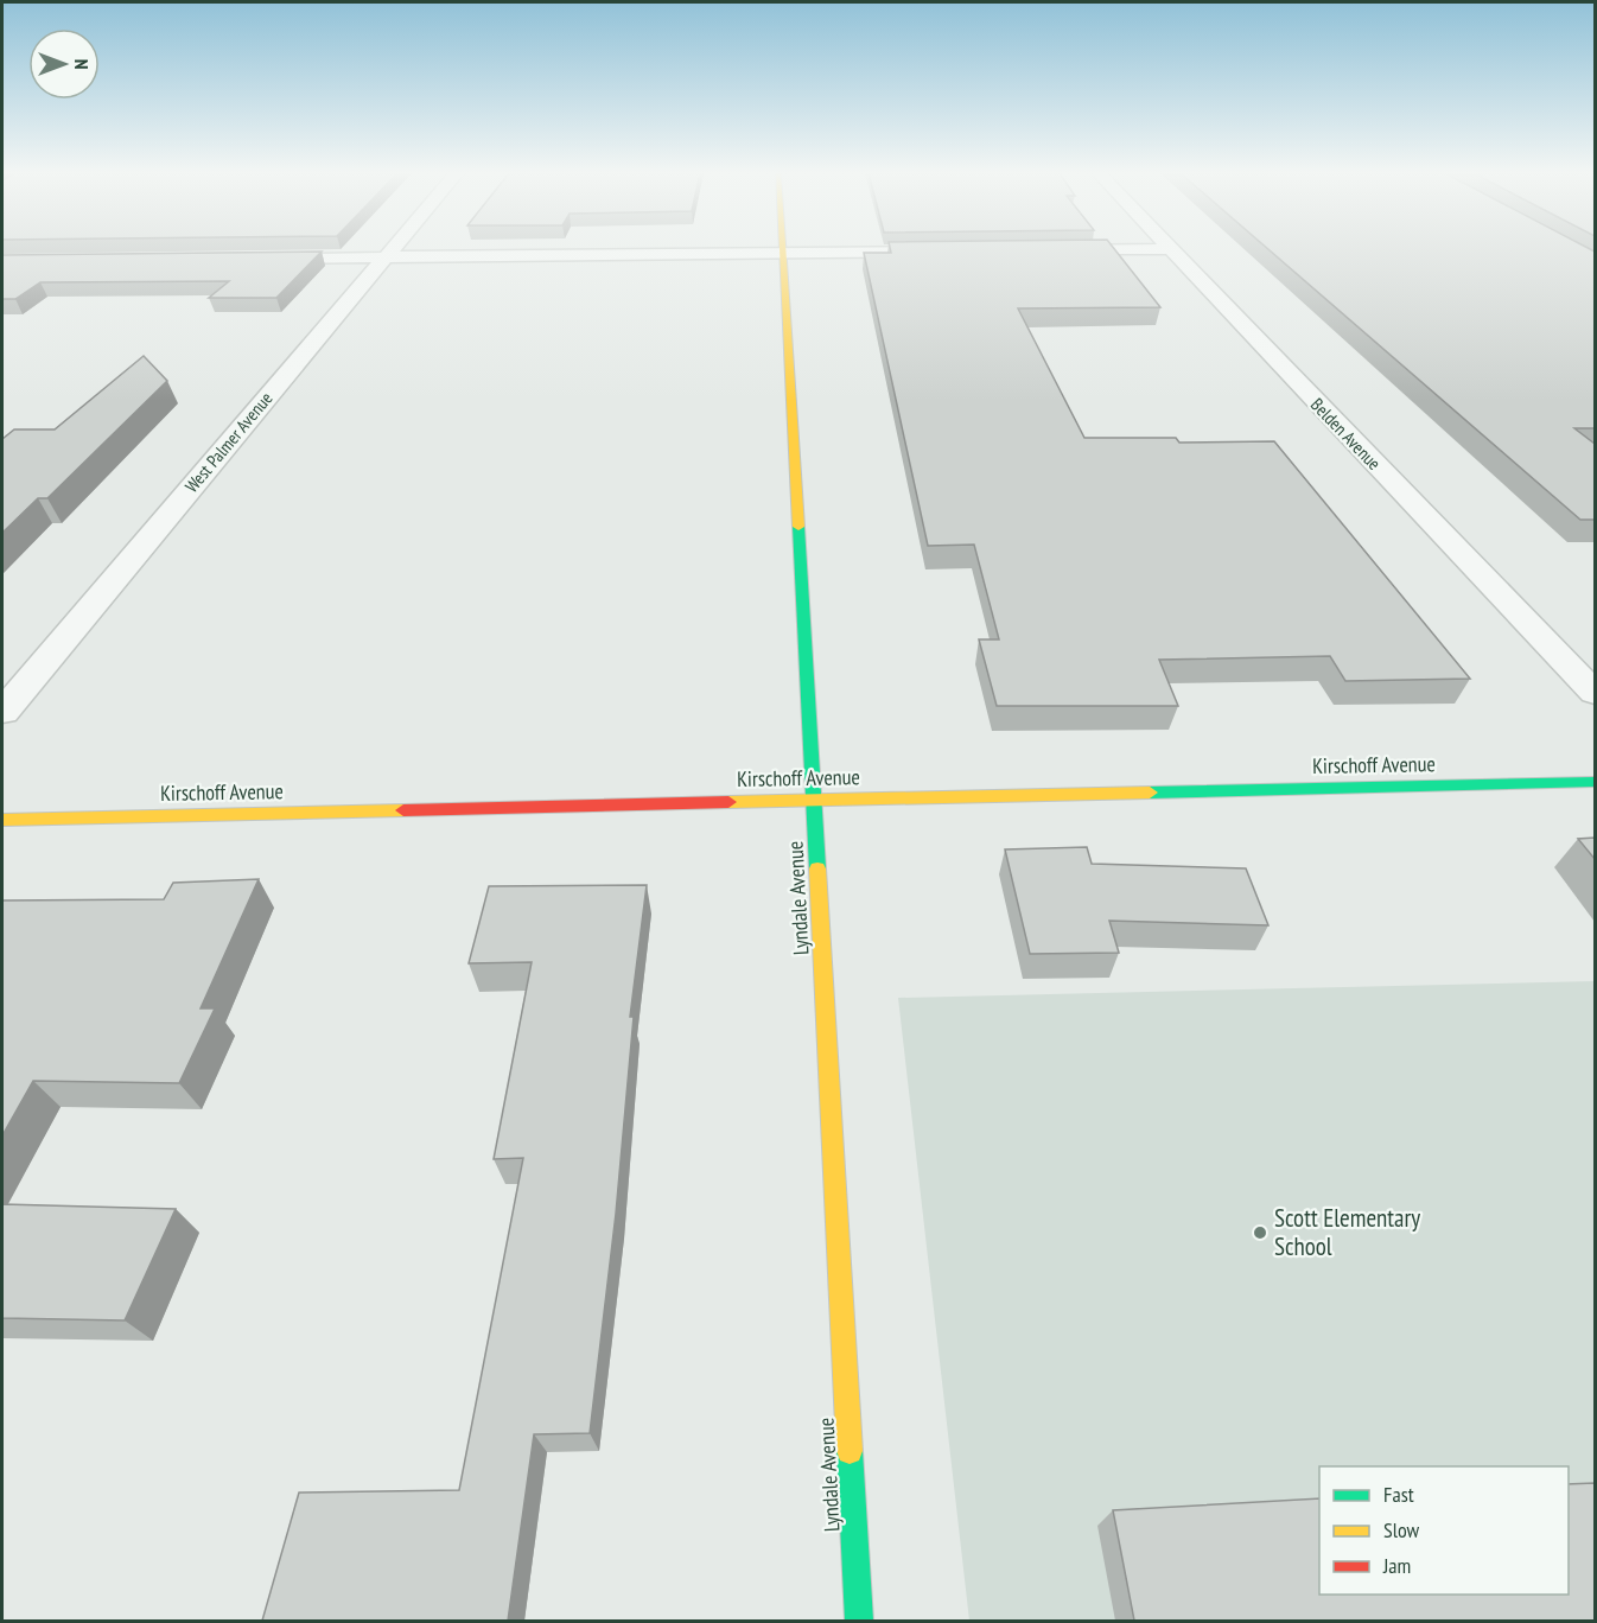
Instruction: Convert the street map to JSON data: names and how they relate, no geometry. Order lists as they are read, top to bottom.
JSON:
{
  "streets": {
    "street": [
      "Belden Avenue",
      "West Palmer Avenue",
      "Kirschoff Avenue",
      "Lyndale Avenue"
    ]
  },
  "crossings": [
    ["Kirschoff Avenue", "Lyndale Avenue"]
  ],
  "places": ["Scott Elementary School"],
  "legend": ["Fast", "Slow", "Jam"],
  "north": "right"
}
